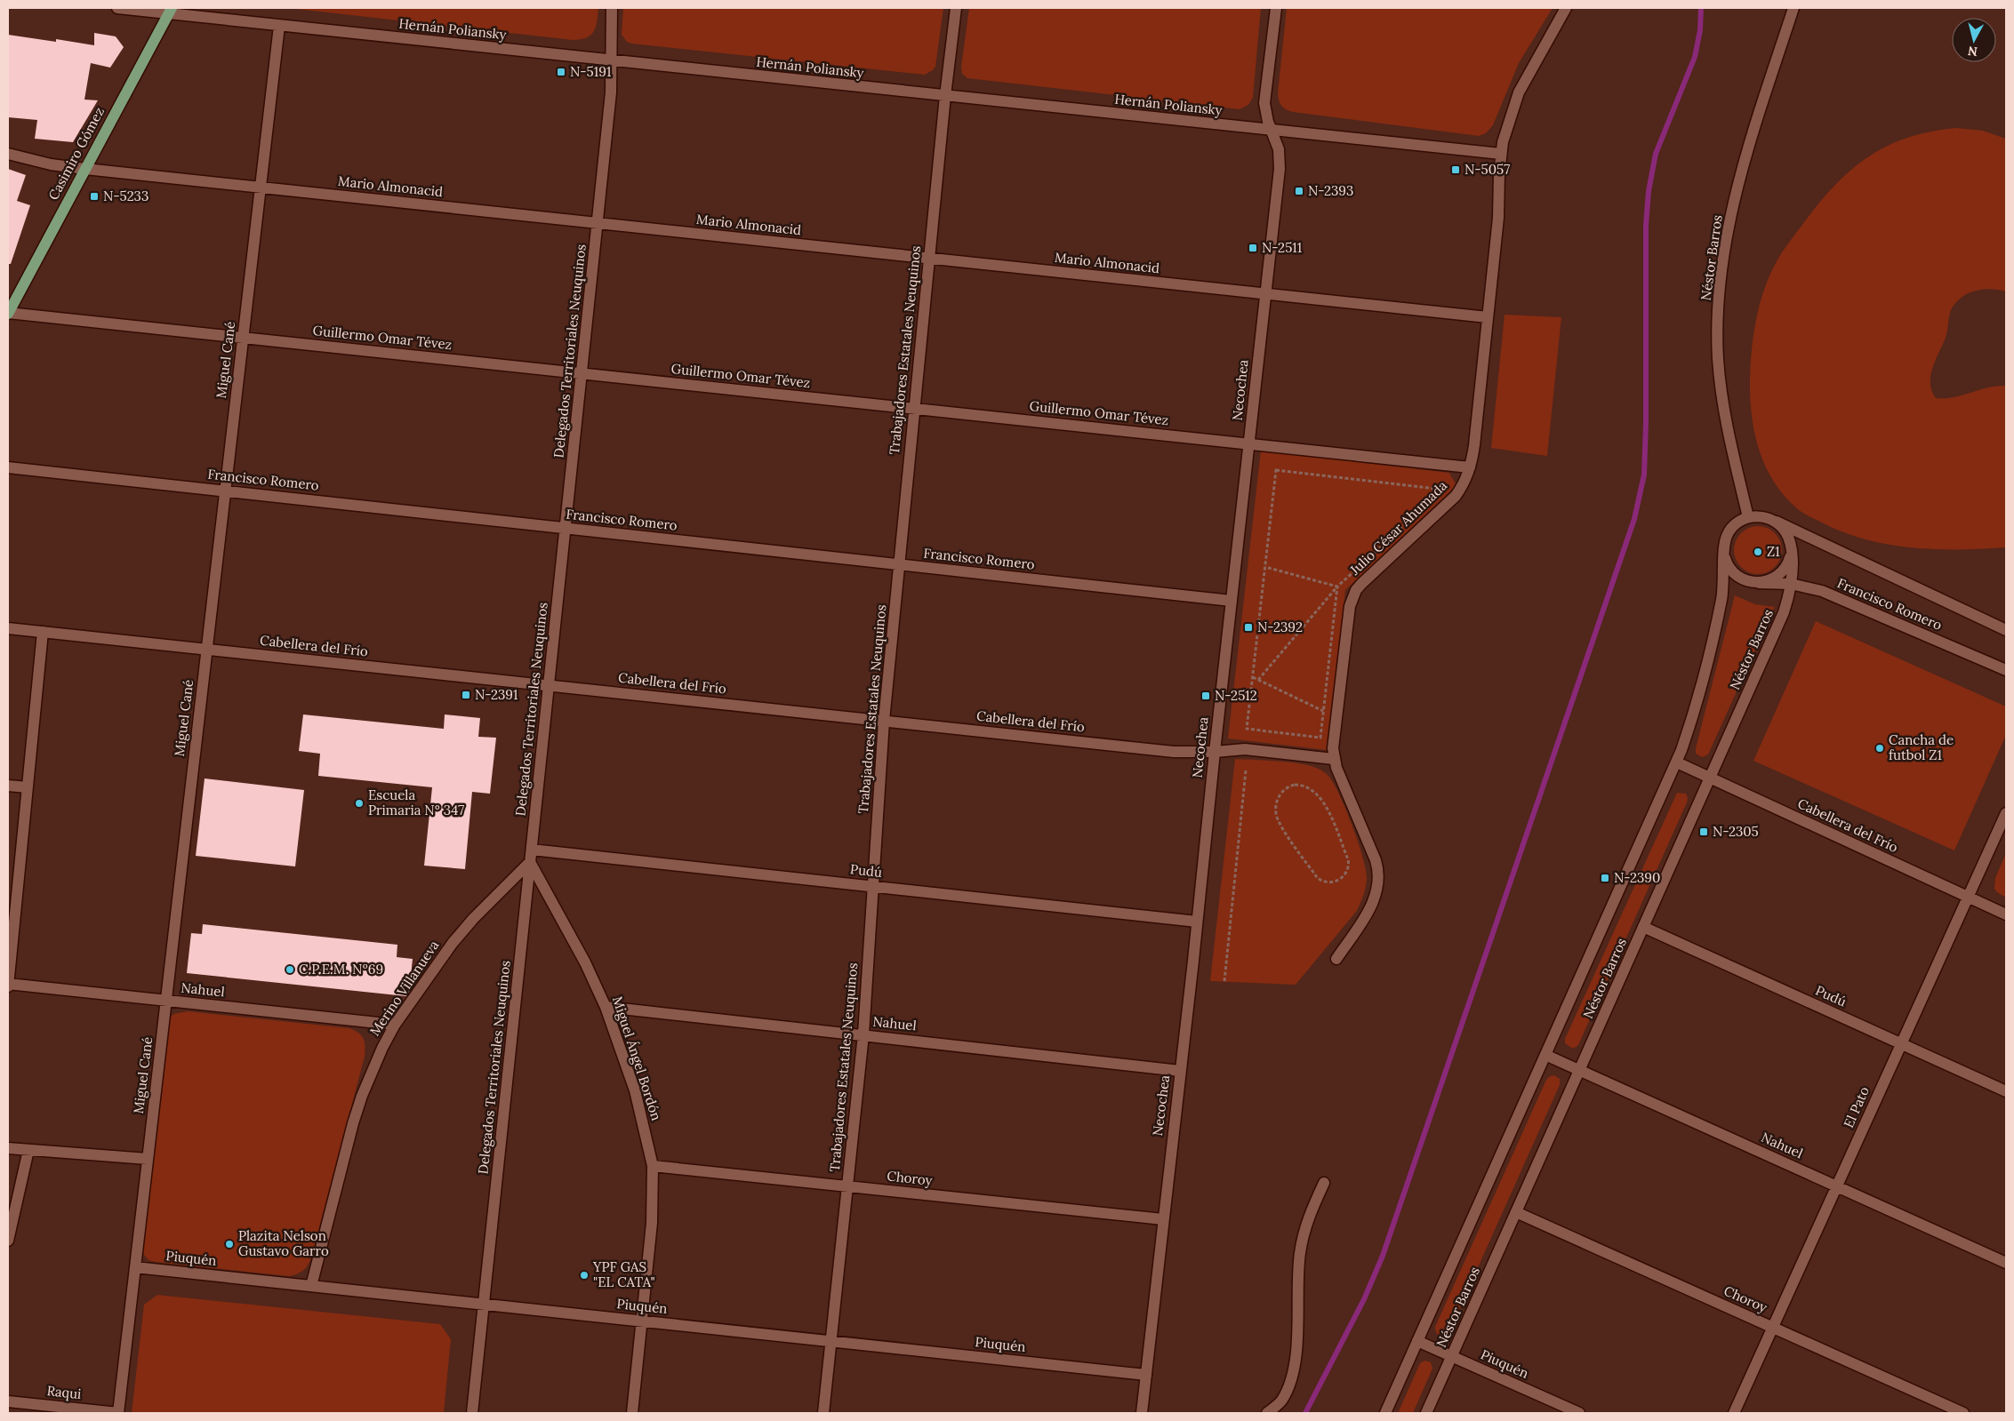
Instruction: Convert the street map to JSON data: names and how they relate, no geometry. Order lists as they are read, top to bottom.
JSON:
{
  "streets": {
    "main road": ["Casimiro Gómez"],
    "street": [
      "Hernán Poliansky",
      "Mario Almonacid",
      "Néstor Barros",
      "Guillermo Omar Tévez",
      "Trabajadores Estatales Neuquinos",
      "Delegados Territoriales Neuquinos",
      "Miguel Cané",
      "Necochea",
      "Francisco Romero",
      "Julio César Ahumada",
      "Cabellera del Frío",
      "Pudú",
      "Merino Villanueva",
      "Nahuel",
      "Miguel Ángel Bordón",
      "El Pato",
      "Choroy",
      "Piuquén",
      "Raqui"
    ]
  },
  "crossings": [
    ["Hernán Poliansky", "Casimiro Gómez"],
    ["Hernán Poliansky", "Trabajadores Estatales Neuquinos"],
    ["Hernán Poliansky", "Delegados Territoriales Neuquinos"],
    ["Hernán Poliansky", "Miguel Cané"],
    ["Hernán Poliansky", "Necochea"],
    ["Hernán Poliansky", "Julio César Ahumada"],
    ["Casimiro Gómez", "Mario Almonacid"],
    ["Casimiro Gómez", "Guillermo Omar Tévez"],
    ["Mario Almonacid", "Trabajadores Estatales Neuquinos"],
    ["Mario Almonacid", "Delegados Territoriales Neuquinos"],
    ["Mario Almonacid", "Miguel Cané"],
    ["Mario Almonacid", "Necochea"],
    ["Mario Almonacid", "Julio César Ahumada"],
    ["Néstor Barros", "Francisco Romero"],
    ["Néstor Barros", "Cabellera del Frío"],
    ["Néstor Barros", "Pudú"],
    ["Néstor Barros", "Nahuel"],
    ["Néstor Barros", "Choroy"],
    ["Néstor Barros", "Piuquén"],
    ["Guillermo Omar Tévez", "Trabajadores Estatales Neuquinos"],
    ["Guillermo Omar Tévez", "Delegados Territoriales Neuquinos"],
    ["Guillermo Omar Tévez", "Miguel Cané"],
    ["Guillermo Omar Tévez", "Necochea"],
    ["Guillermo Omar Tévez", "Julio César Ahumada"],
    ["Trabajadores Estatales Neuquinos", "Francisco Romero"],
    ["Trabajadores Estatales Neuquinos", "Cabellera del Frío"],
    ["Trabajadores Estatales Neuquinos", "Pudú"],
    ["Trabajadores Estatales Neuquinos", "Nahuel"],
    ["Trabajadores Estatales Neuquinos", "Choroy"],
    ["Trabajadores Estatales Neuquinos", "Piuquén"],
    ["Delegados Territoriales Neuquinos", "Francisco Romero"],
    ["Delegados Territoriales Neuquinos", "Cabellera del Frío"],
    ["Delegados Territoriales Neuquinos", "Pudú"],
    ["Delegados Territoriales Neuquinos", "Merino Villanueva"],
    ["Delegados Territoriales Neuquinos", "Miguel Ángel Bordón"],
    ["Delegados Territoriales Neuquinos", "Piuquén"],
    ["Miguel Cané", "Francisco Romero"],
    ["Miguel Cané", "Cabellera del Frío"],
    ["Miguel Cané", "Nahuel"],
    ["Miguel Cané", "Piuquén"],
    ["Miguel Cané", "Raqui"],
    ["Necochea", "Francisco Romero"],
    ["Necochea", "Cabellera del Frío"],
    ["Necochea", "Pudú"],
    ["Necochea", "Nahuel"],
    ["Necochea", "Choroy"],
    ["Necochea", "Piuquén"],
    ["Julio César Ahumada", "Cabellera del Frío"],
    ["Cabellera del Frío", "El Pato"],
    ["Pudú", "El Pato"],
    ["Merino Villanueva", "Nahuel"],
    ["Merino Villanueva", "Miguel Ángel Bordón"],
    ["Merino Villanueva", "Piuquén"],
    ["Nahuel", "Miguel Ángel Bordón"],
    ["Nahuel", "El Pato"],
    ["Miguel Ángel Bordón", "Choroy"],
    ["Miguel Ángel Bordón", "Piuquén"],
    ["El Pato", "Choroy"]
  ],
  "places": {
    "transit": [
      "N-5191",
      "N-5057",
      "N-2393",
      "N-5233",
      "N-2511",
      "N-2392",
      "N-2391",
      "N-2512",
      "N-2305",
      "N-2390"
    ],
    "other": [
      "Z1",
      "Cancha de futbol Z1",
      "Escuela Primaria N° 347",
      "C.P.E.M. Nº69",
      "Plazita Nelson Gustavo Garro",
      "YPF GAS \"EL CATA\""
    ]
  },
  "north": "bottom"
}
